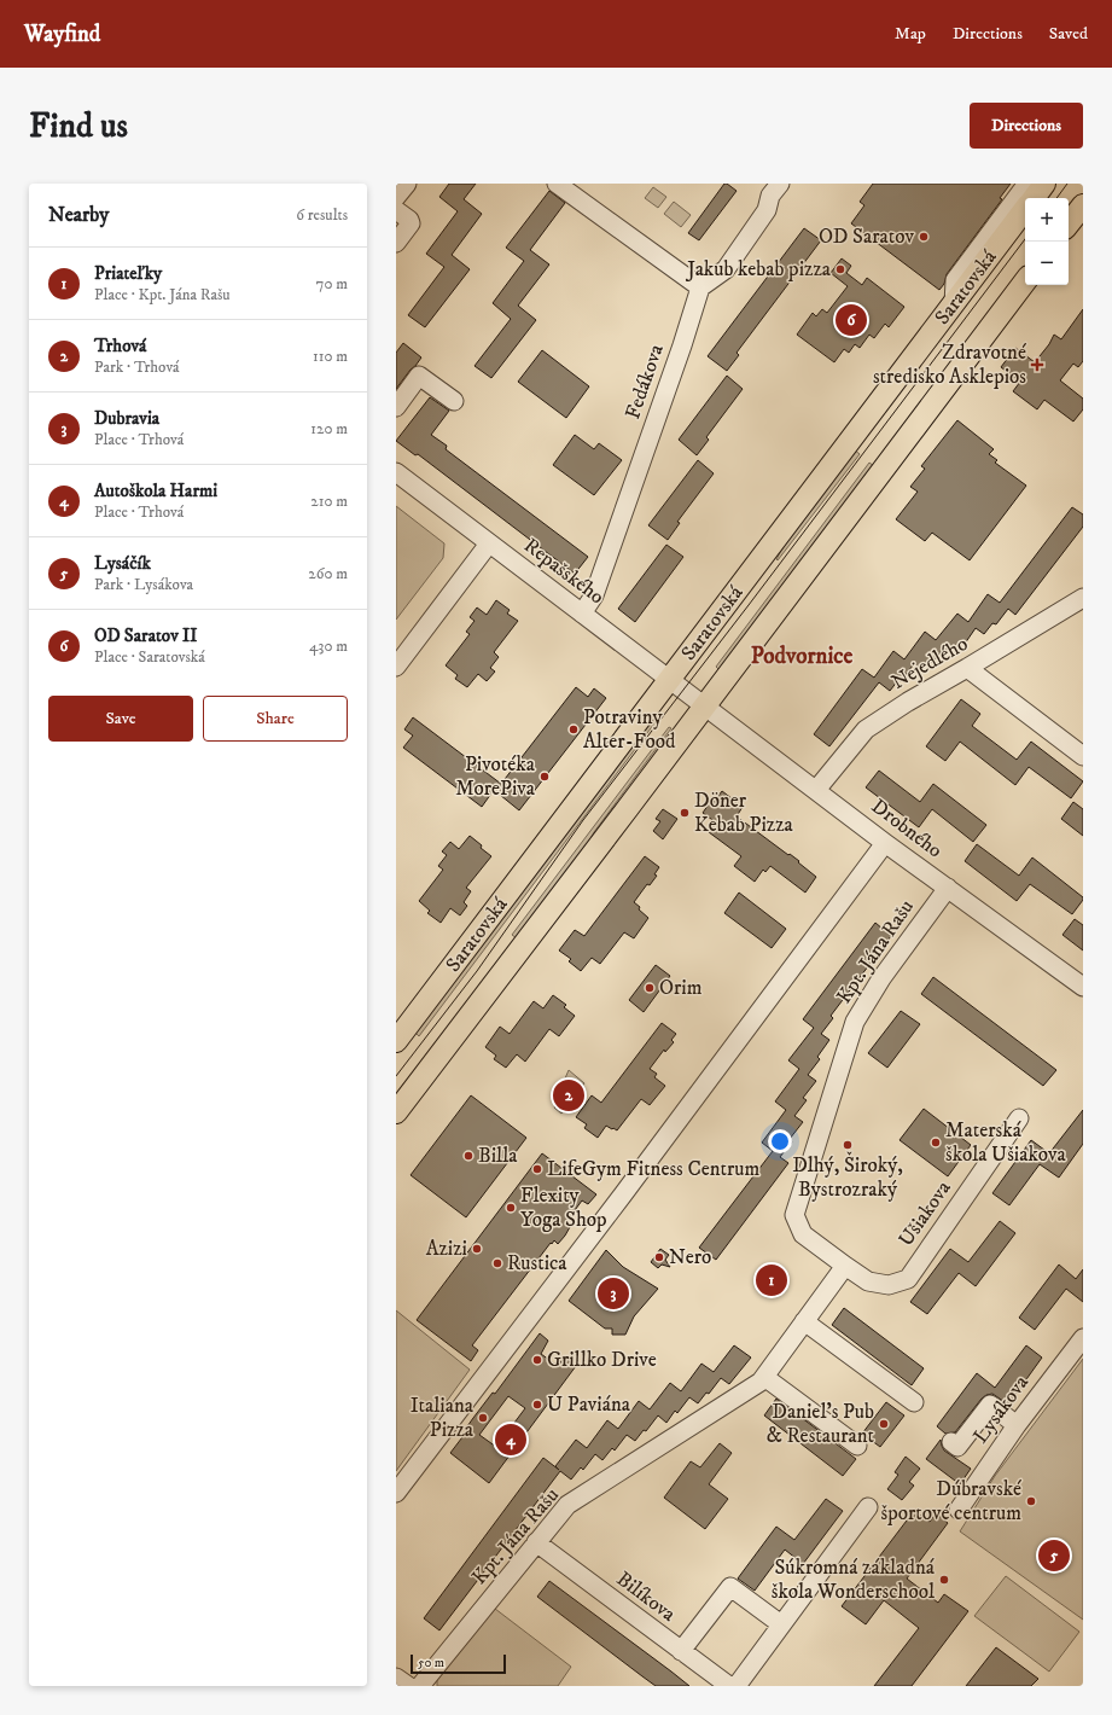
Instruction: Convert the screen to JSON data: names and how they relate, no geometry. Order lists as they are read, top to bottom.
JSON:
{
  "streets": {
    "main road": ["Saratovská"],
    "street": [
      "Fedákova",
      "Repašského",
      "Nejedlého",
      "Drobného",
      "Kpt. Jána Rašu",
      "Ušiakova",
      "Lysákova",
      "Bilíkova"
    ]
  },
  "crossings": [
    ["Saratovská", "Repašského"],
    ["Saratovská", "Drobného"],
    ["Fedákova", "Repašského"],
    ["Repašského", "Drobného"],
    ["Nejedlého", "Drobného"],
    ["Drobného", "Kpt. Jána Rašu"],
    ["Kpt. Jána Rašu", "Ušiakova"],
    ["Kpt. Jána Rašu", "Bilíkova"]
  ],
  "districts": ["Podvornice"],
  "places": {
    "other": [
      "OD Saratov",
      "Jakub kebab pizza",
      "Potraviny Alter-Food",
      "Pivotéka MorePiva",
      "Döner Kebab Pizza",
      "Orim",
      "Materská škola Ušiakova",
      "Dlhý, Široký, Bystrozraký",
      "Billa",
      "LifeGym Fitness Centrum",
      "Flexity Yoga Shop",
      "Azizi",
      "Nero",
      "Rustica",
      "Grillko Drive",
      "U Paviána",
      "Italiana Pizza",
      "Daniel's Pub & Restaurant",
      "Dúbravské športové centrum",
      "Súkromná základná škola Wonderschool"
    ],
    "health": ["Zdravotné stredisko Asklepios"]
  },
  "scale_bar": "50 m",
  "page": {
    "header": "Wayfind",
    "nav": ["Map", "Directions", "Saved"],
    "buttons": [
      "Directions",
      ["Save", "Share"]
    ],
    "title": "Find us",
    "heading": ["Nearby", "6 results"],
    "map_buttons": ["+", "−"],
    "list": [
      {
        "mark": "1",
        "name": "Priateľky",
        "note": "Place · Kpt. Jána Rašu",
        "value": "70 m"
      },
      {
        "mark": "2",
        "name": "Trhová",
        "note": "Park · Trhová",
        "value": "110 m"
      },
      {
        "mark": "3",
        "name": "Dubravia",
        "note": "Place · Trhová",
        "value": "120 m"
      },
      {
        "mark": "4",
        "name": "Autoškola Harmi",
        "note": "Place · Trhová",
        "value": "210 m"
      },
      {
        "mark": "5",
        "name": "Lysáčík",
        "note": "Park · Lysákova",
        "value": "260 m"
      },
      {
        "mark": "6",
        "name": "OD Saratov II",
        "note": "Place · Saratovská",
        "value": "430 m"
      }
    ],
    "pins": [
      "6",
      "2",
      "1",
      "3",
      "4",
      "5"
    ],
    "scale": "50 m"
  }
}
